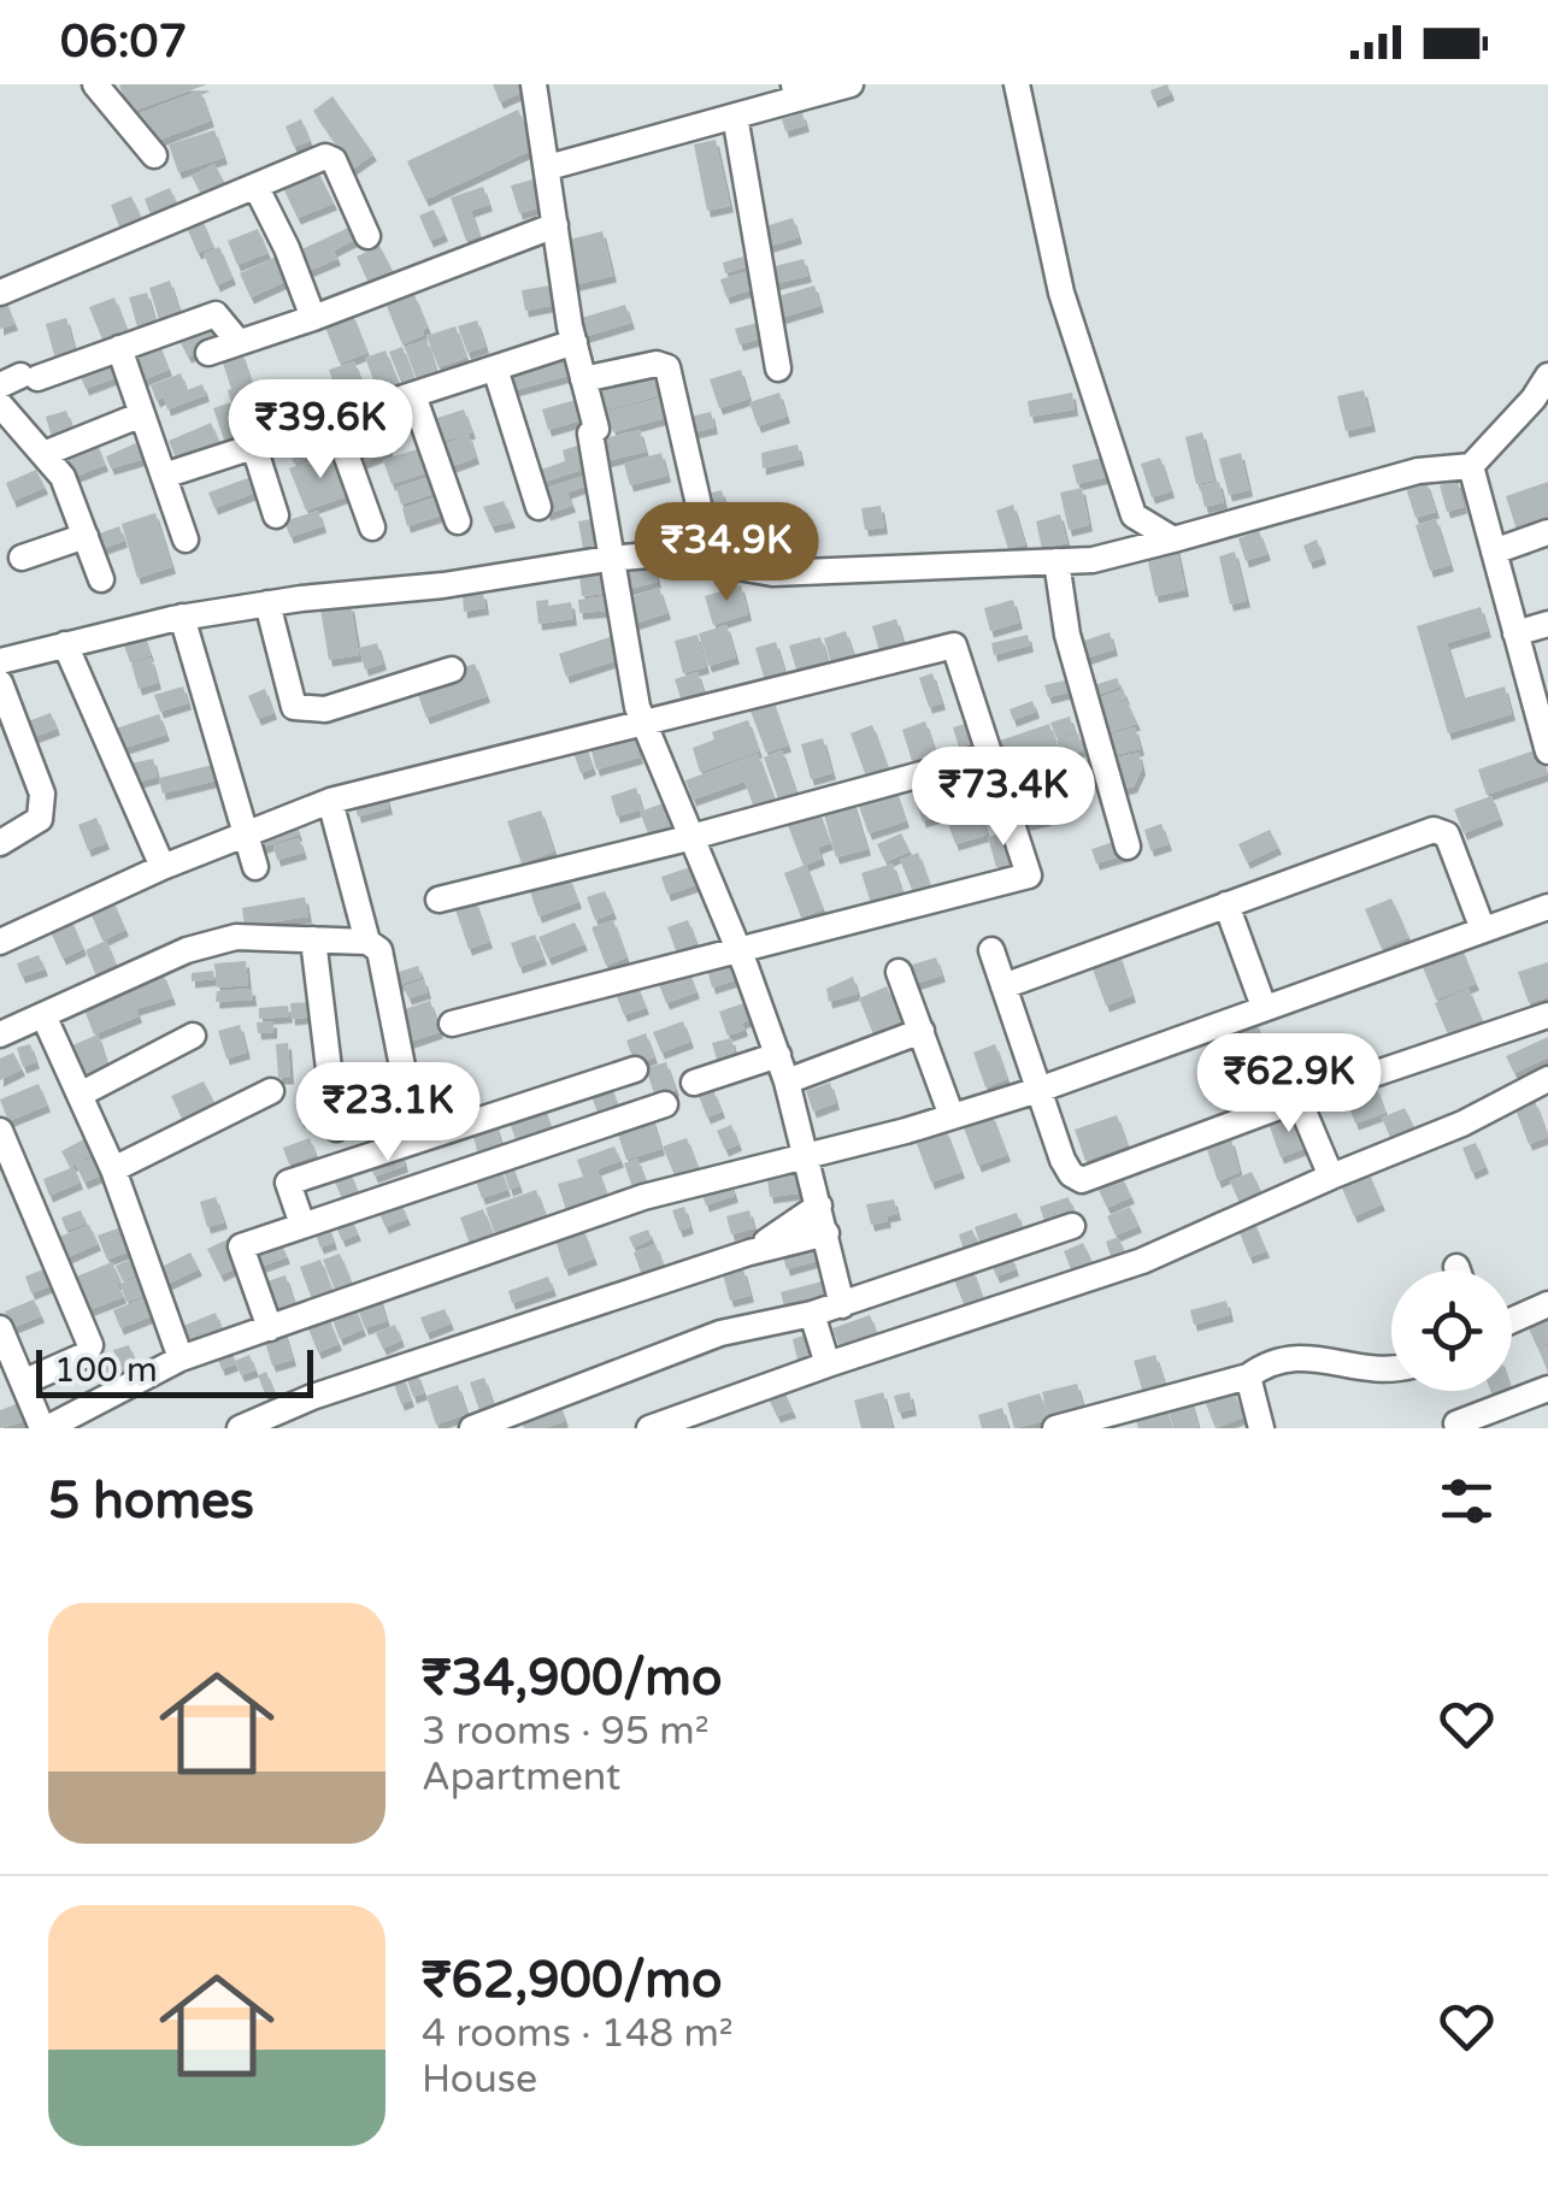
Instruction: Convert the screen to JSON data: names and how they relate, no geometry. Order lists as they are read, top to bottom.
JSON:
{
  "scale_bar": "100 m",
  "page": {
    "status": "06:07",
    "price": [
      "₹39.6K",
      "₹34.9K",
      "₹73.4K",
      "₹62.9K",
      "₹23.1K"
    ],
    "scale": "100 m",
    "heading": "5 homes",
    "list": [
      {
        "name": "₹34,900/mo",
        "note": "3 rooms · 95 m² · Apartment"
      },
      {
        "name": "₹62,900/mo",
        "note": "4 rooms · 148 m² · House"
      }
    ]
  }
}
